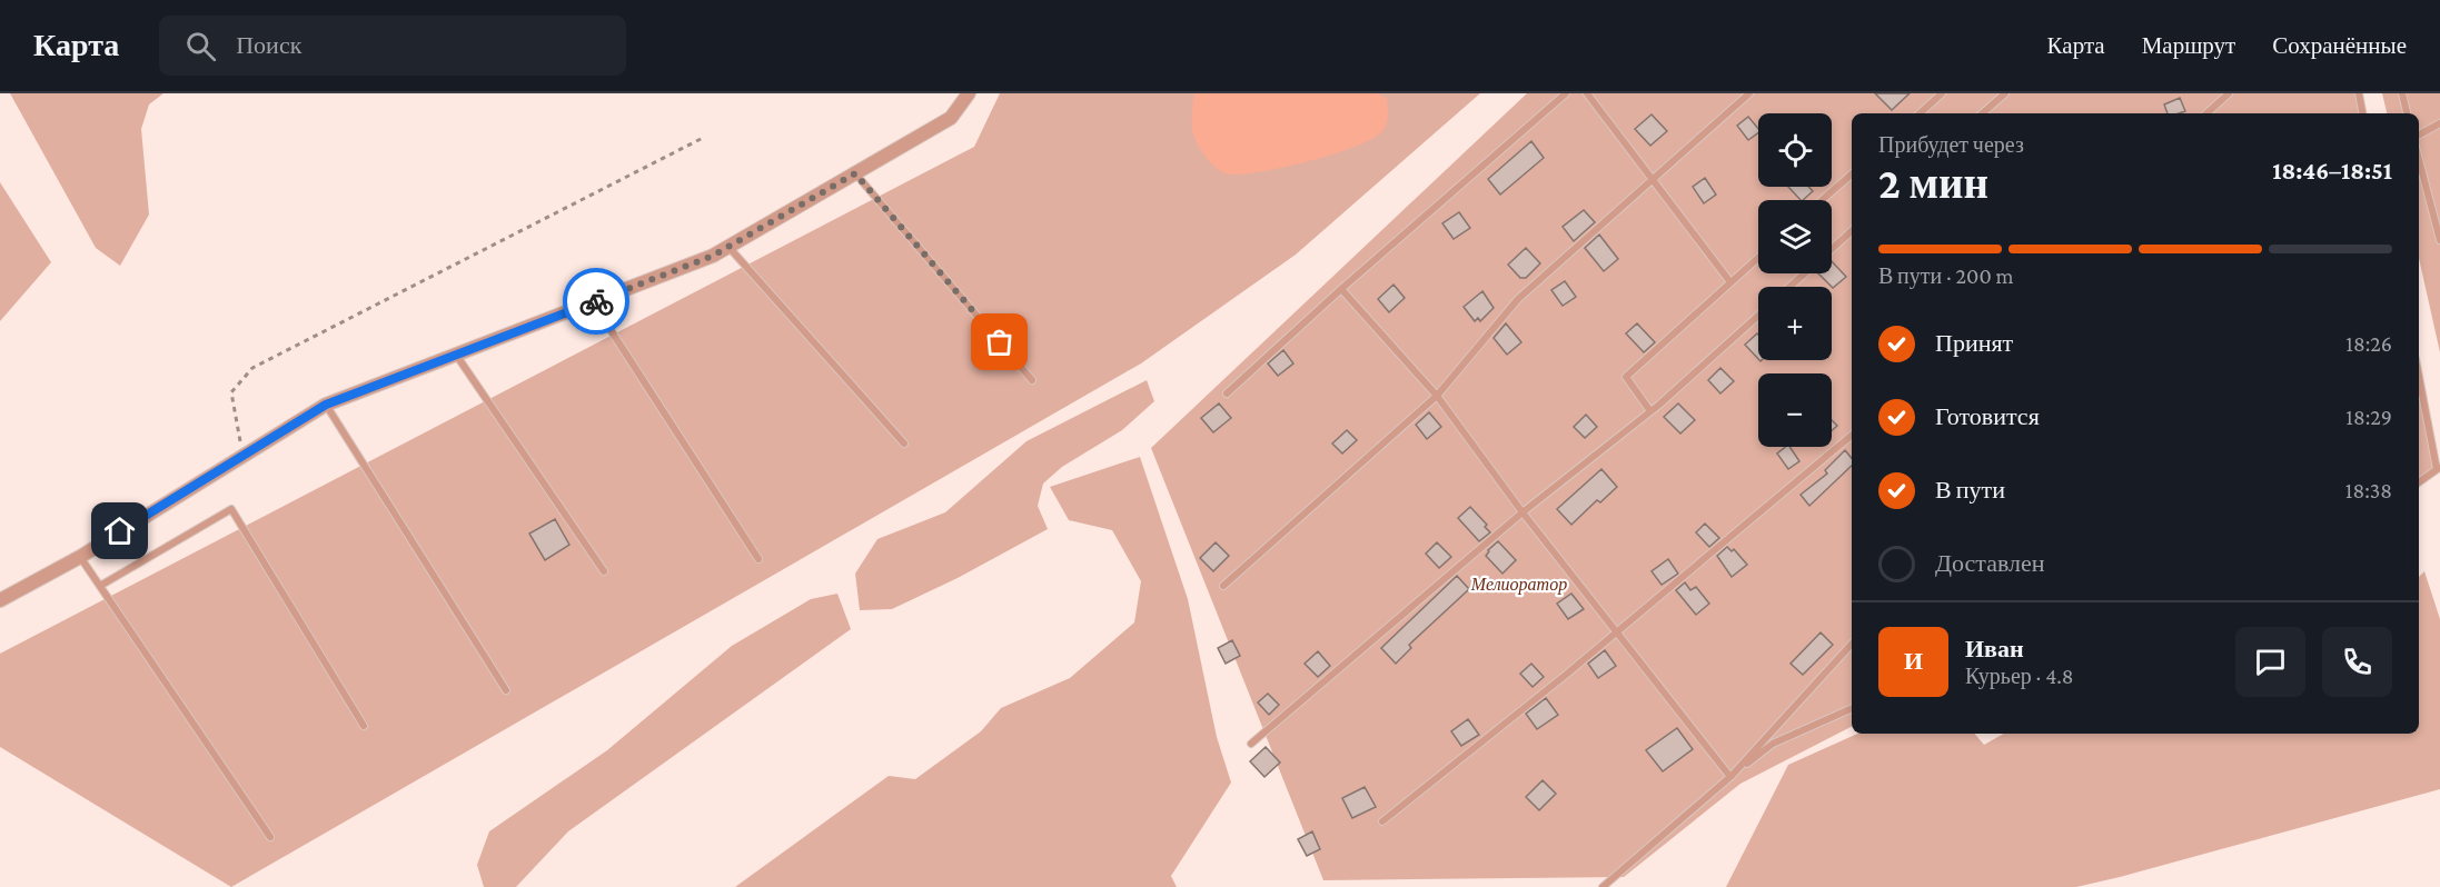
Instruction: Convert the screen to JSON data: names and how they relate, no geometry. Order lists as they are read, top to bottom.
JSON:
{
  "parks": ["Мелиоратор"],
  "page": {
    "header": "Карта",
    "search": "Поиск",
    "nav": ["Карта", "Маршрут", "Сохранённые"],
    "map_buttons": ["+", "−"],
    "heading": ["2 мин", "Прибудет через", "18:46–18:51"],
    "panel": ["Иван", "Курьер · 4.8"],
    "bar": "В пути · 200 m",
    "list": [
      ["Принят", "18:26"],
      ["Готовится", "18:29"],
      ["В пути", "18:38"],
      "Доставлен"
    ],
    "round": "И"
  }
}
